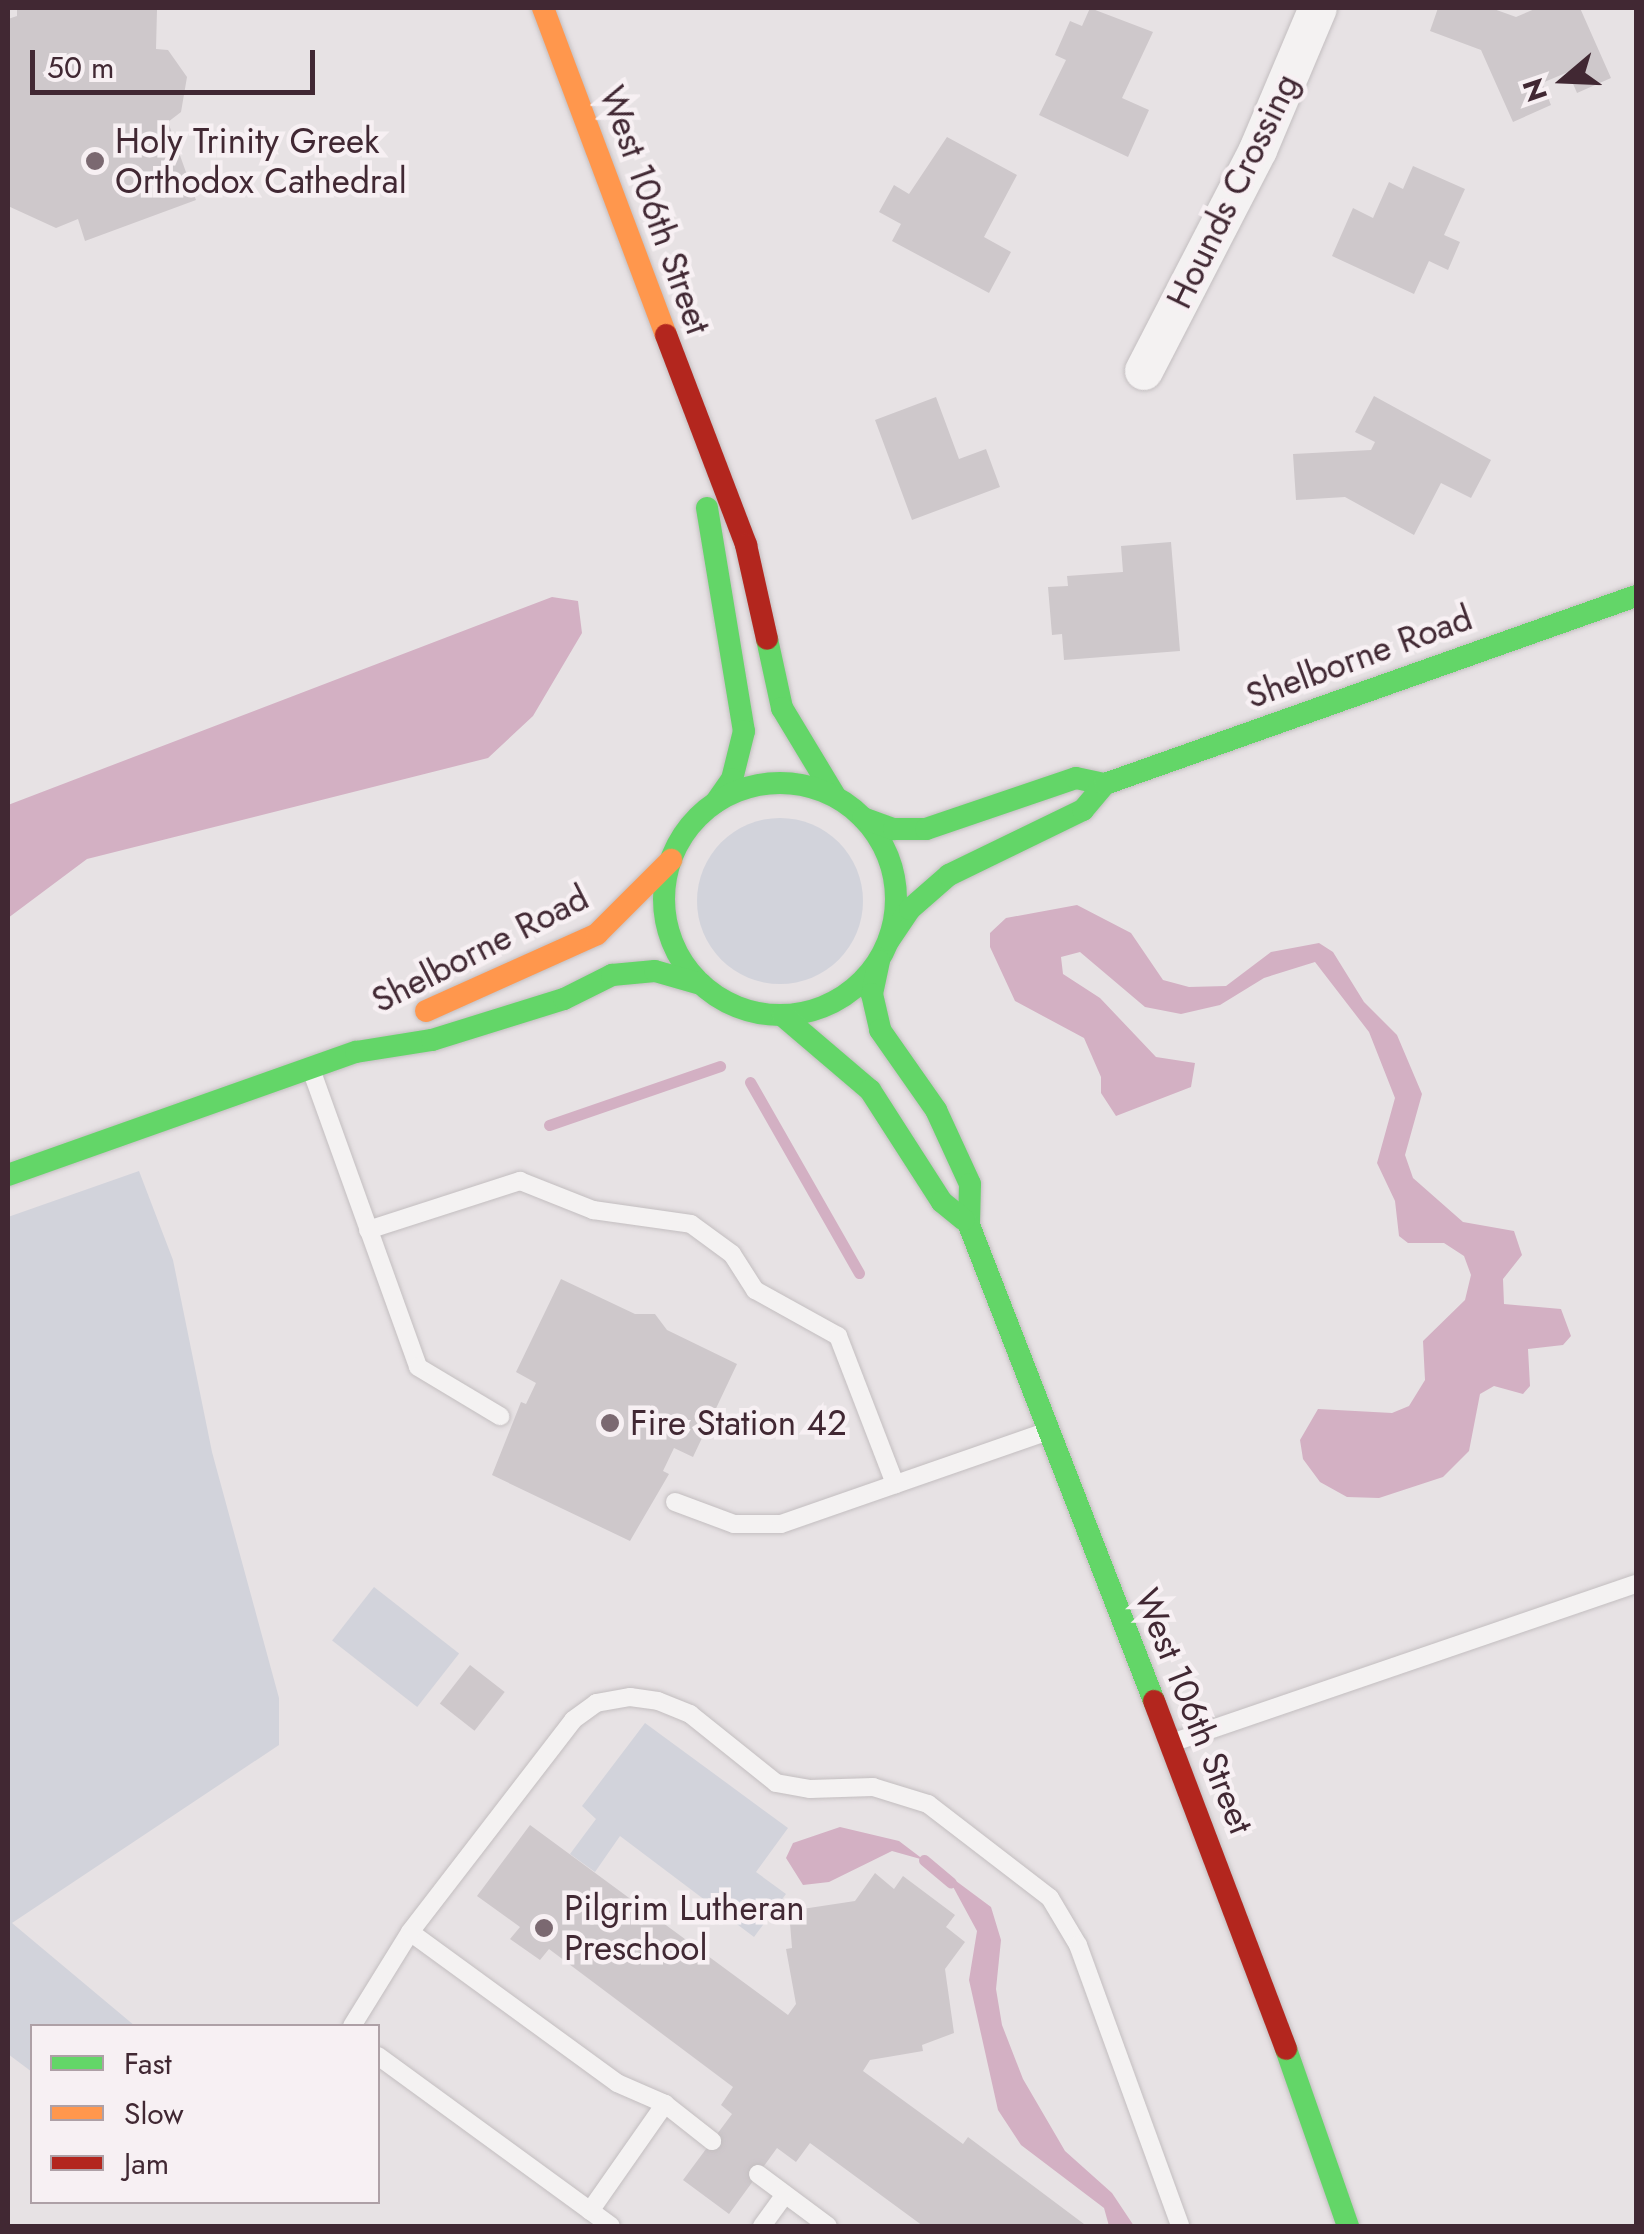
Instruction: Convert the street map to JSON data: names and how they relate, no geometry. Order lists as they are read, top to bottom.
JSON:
{
  "streets": {
    "street": ["Hounds Crossing", "West 106th Street", "Shelborne Road"]
  },
  "crossings": [
    ["West 106th Street", "Shelborne Road"]
  ],
  "places": ["Holy Trinity Greek Orthodox Cathedral", "Fire Station 42", "Pilgrim Lutheran Preschool"],
  "legend": ["Fast", "Slow", "Jam"],
  "scale_bar": "50 m",
  "north": "left"
}
